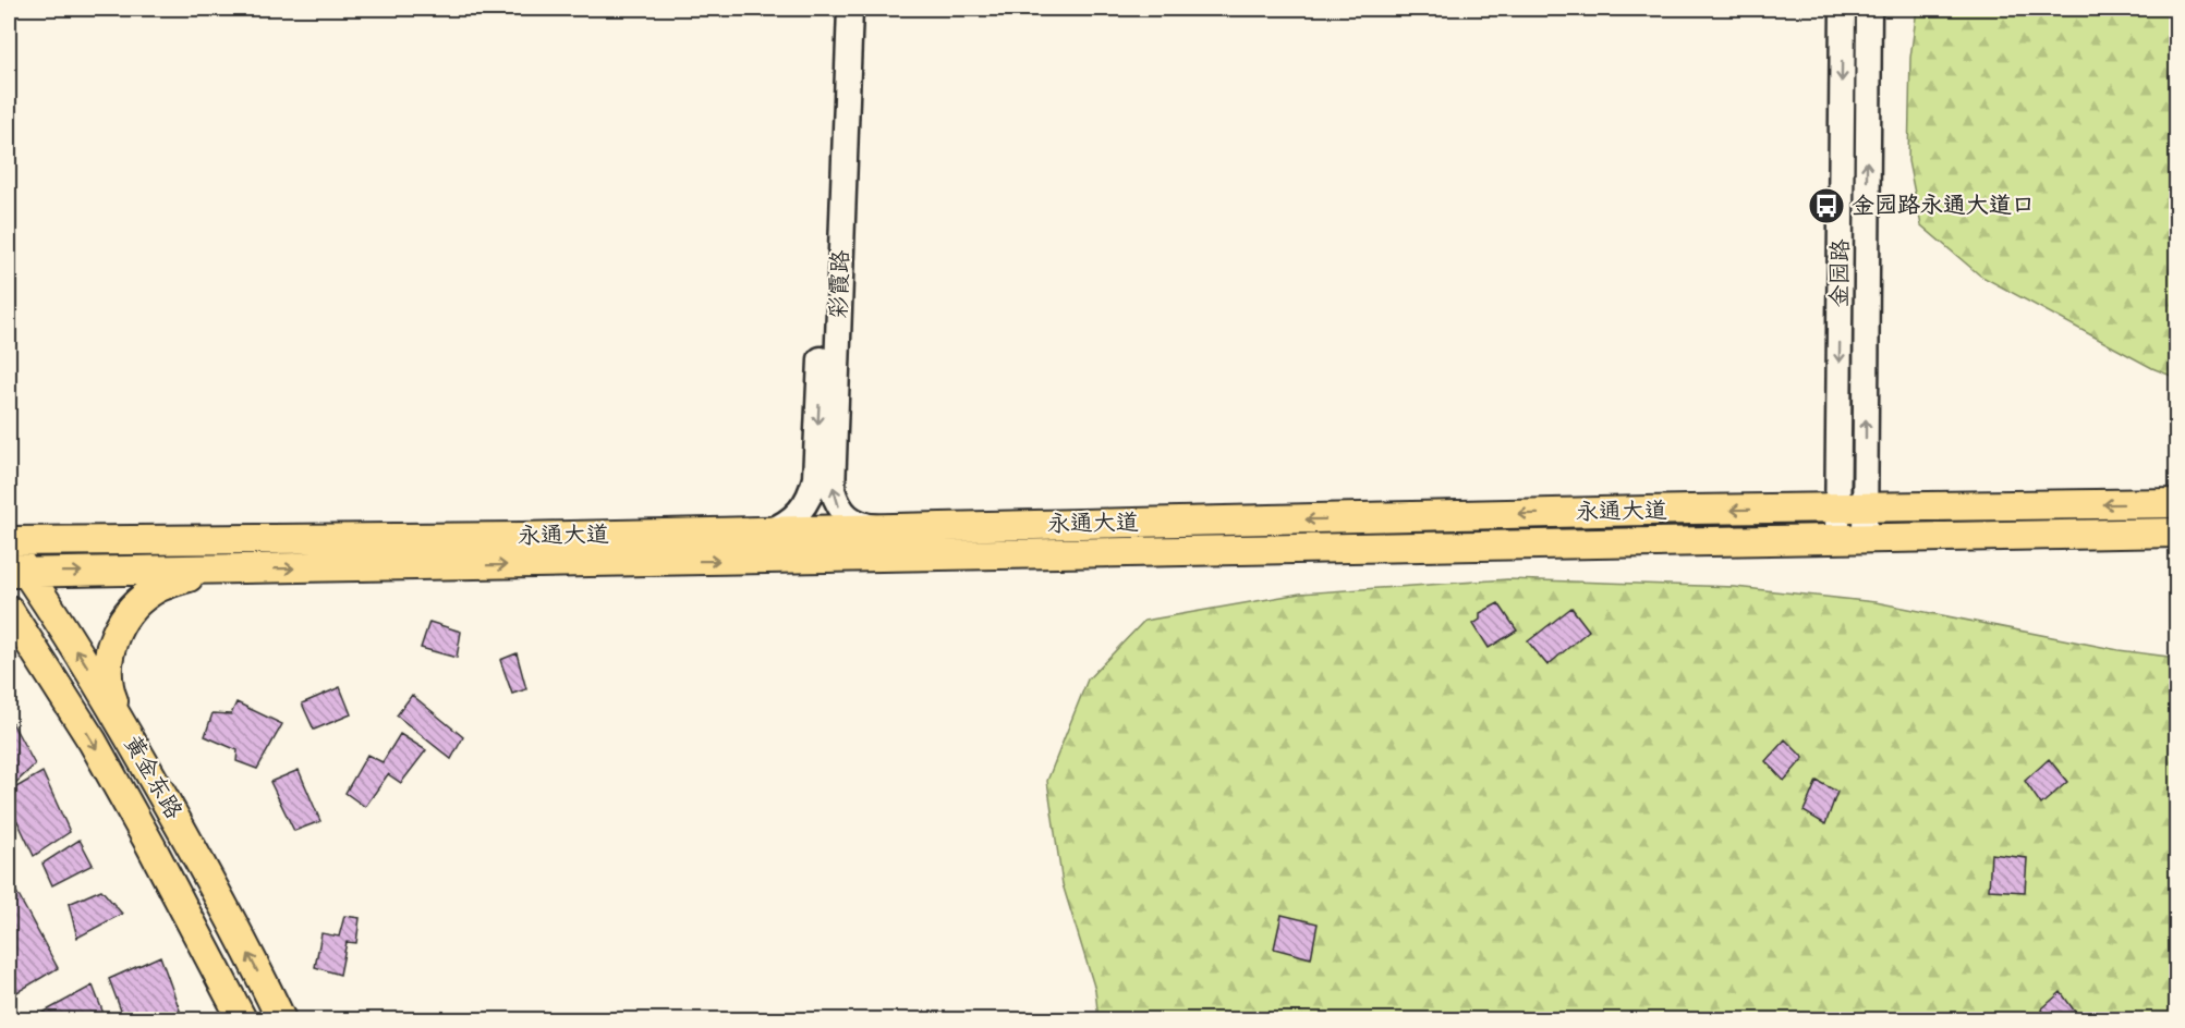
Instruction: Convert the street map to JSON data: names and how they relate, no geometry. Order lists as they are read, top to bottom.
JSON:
{
  "streets": {
    "main road": [
      "金园路",
      "彩霞路",
      "永通大道",
      "黄金东路"
    ]
  },
  "crossings": [
    ["金园路", "永通大道"],
    ["彩霞路", "永通大道"],
    ["永通大道", "黄金东路"]
  ],
  "places": {
    "bus stop": ["金园路永通大道口"]
  }
}
